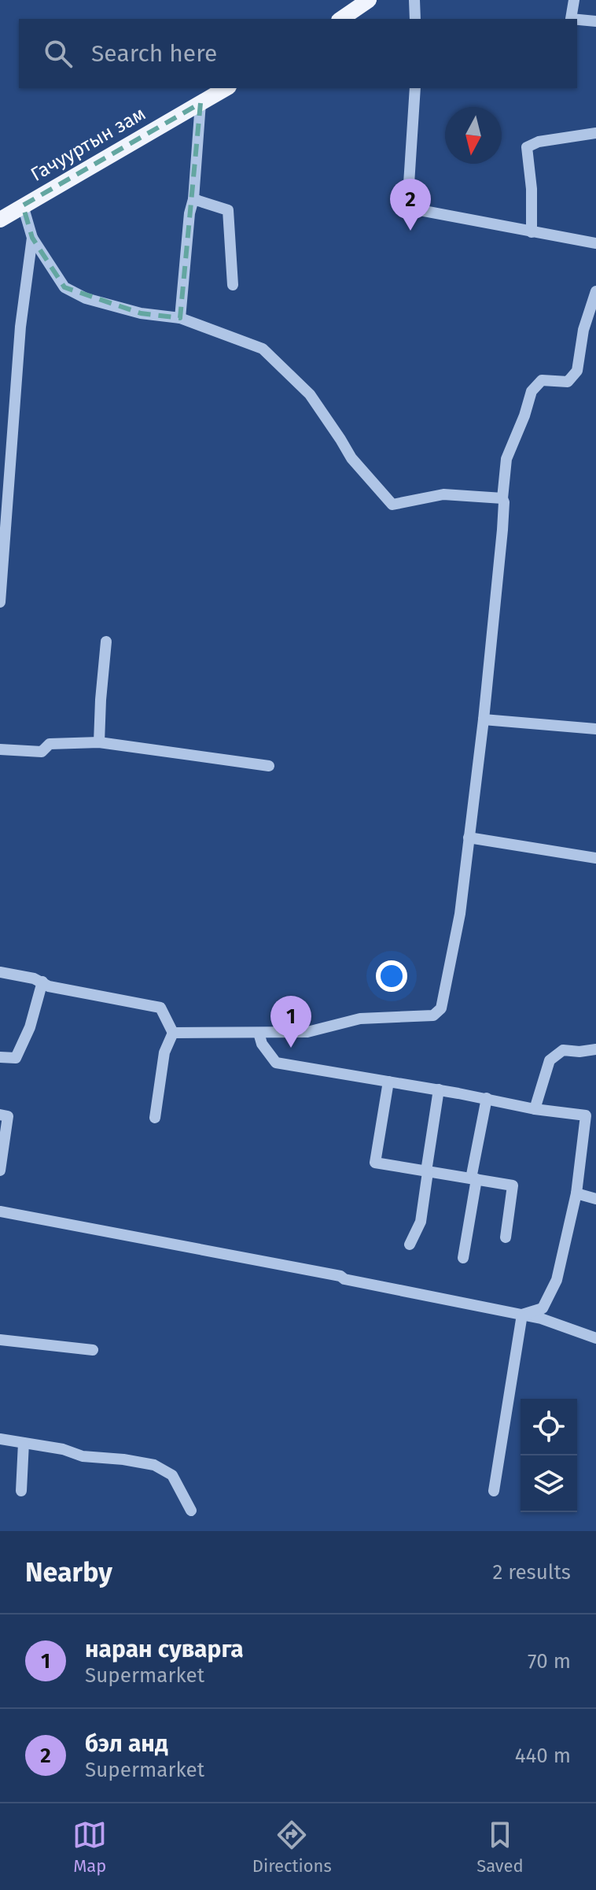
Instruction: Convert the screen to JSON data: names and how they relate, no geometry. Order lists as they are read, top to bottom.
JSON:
{
  "streets": {
    "main road": ["Гачууртын зам"]
  },
  "north": "bottom",
  "page": {
    "search": "Search here",
    "pins": ["2", "1"],
    "heading": ["Nearby", "2 results"],
    "list": [
      {
        "mark": "1",
        "name": "наран суварга",
        "note": "Supermarket",
        "value": "70 m"
      },
      {
        "mark": "2",
        "name": "бэл анд",
        "note": "Supermarket",
        "value": "440 m"
      }
    ],
    "nav": ["Map", "Directions", "Saved"]
  }
}
